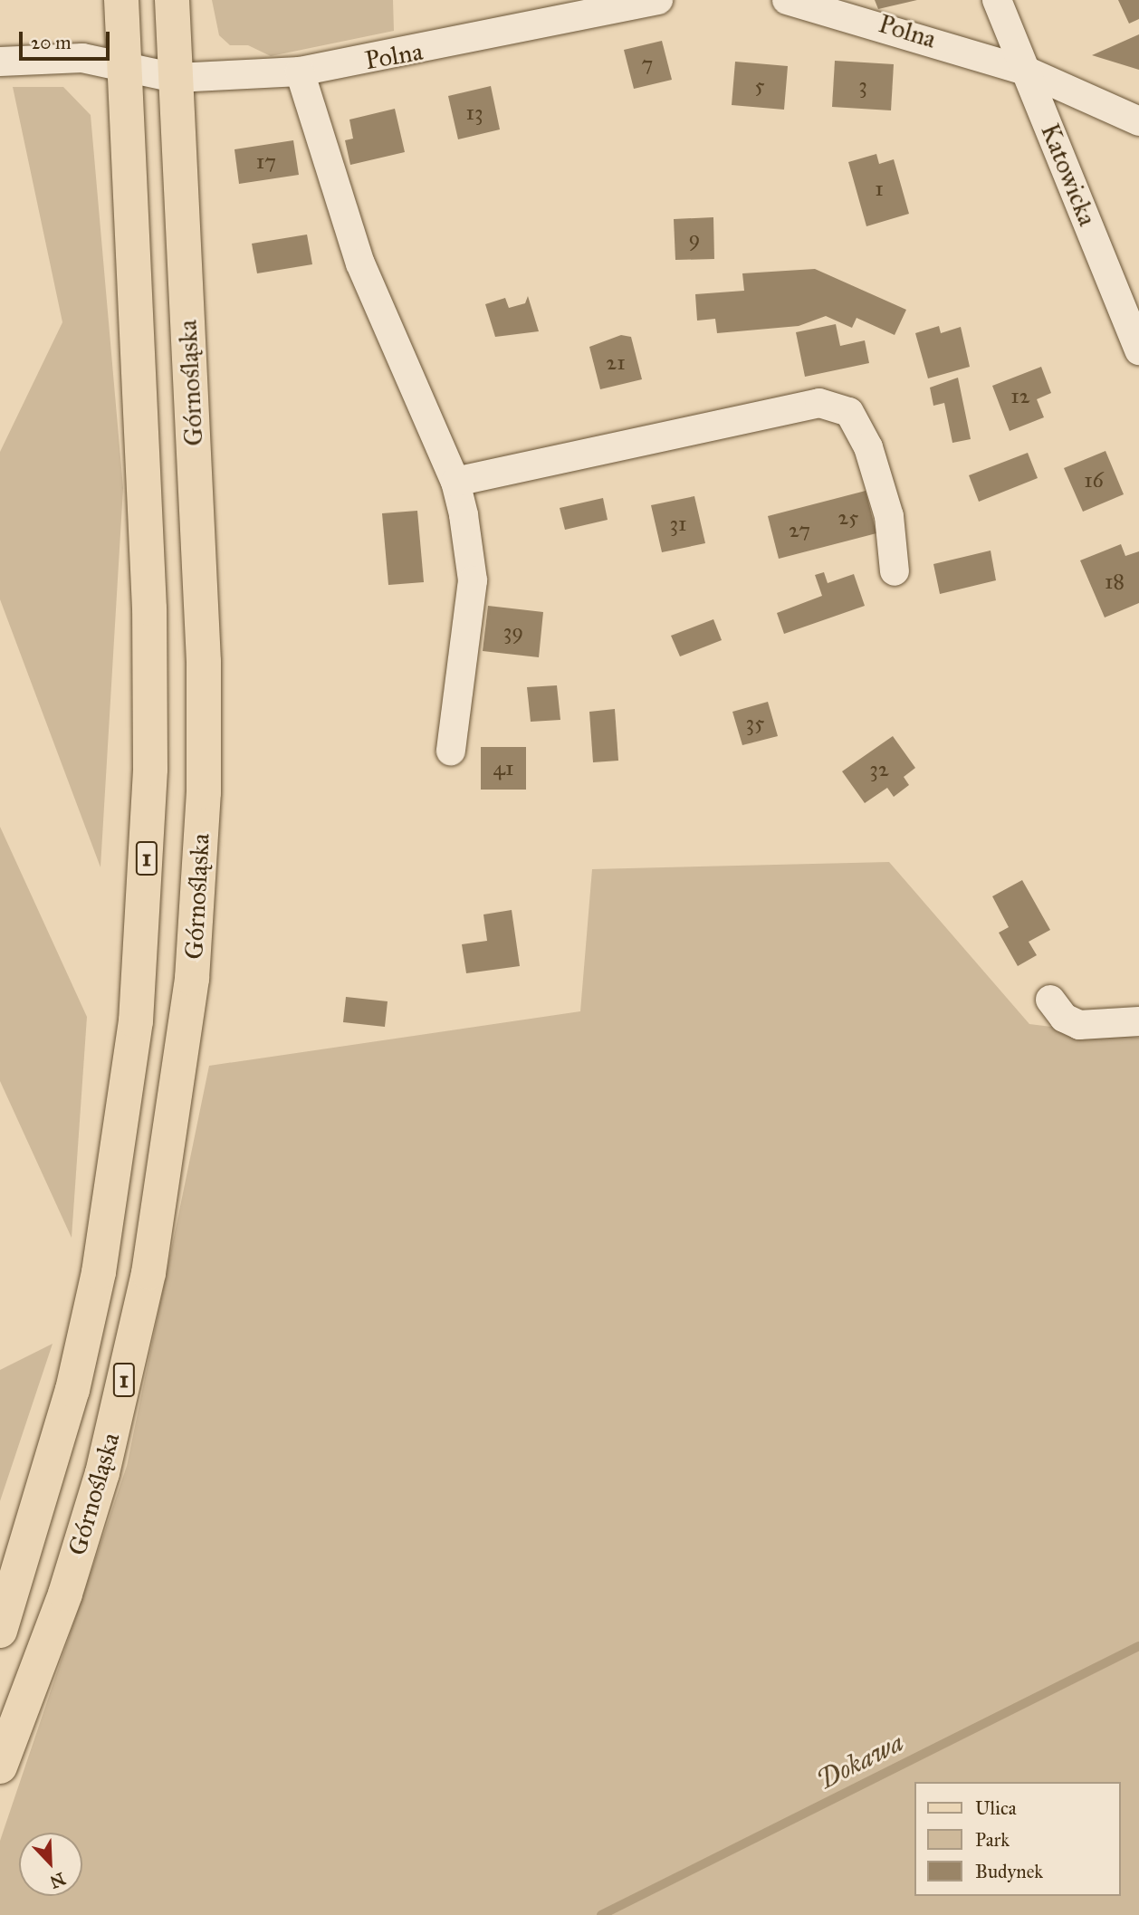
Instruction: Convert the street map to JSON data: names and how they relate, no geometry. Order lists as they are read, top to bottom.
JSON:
{
  "streets": {
    "main road": ["Górnośląska", "1"],
    "street": ["Polna", "Katowicka"]
  },
  "crossings": [
    ["Polna", "Katowicka"],
    ["Polna", "Górnośląska"]
  ],
  "water": ["Dokawa"],
  "house_numbers": [
    "7",
    "5",
    "3",
    "13",
    "17",
    "1",
    "9",
    "21",
    "12",
    "16",
    "25",
    "31",
    "27",
    "18",
    "39",
    "35",
    "41",
    "32"
  ],
  "legend": ["Ulica", "Park", "Budynek"],
  "scale_bar": "20 m",
  "north": "bottom right"
}
